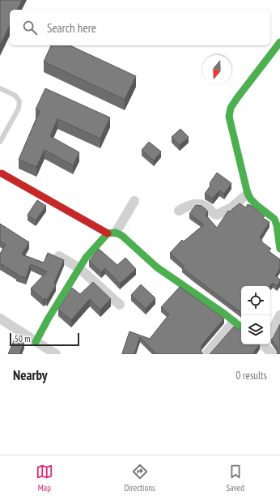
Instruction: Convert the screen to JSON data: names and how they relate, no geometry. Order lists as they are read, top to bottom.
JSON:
{
  "scale_bar": "50 m",
  "north": "bottom",
  "page": {
    "search": "Search here",
    "scale": "50 m",
    "heading": ["Nearby", "0 results"],
    "nav": ["Map", "Directions", "Saved"]
  }
}
